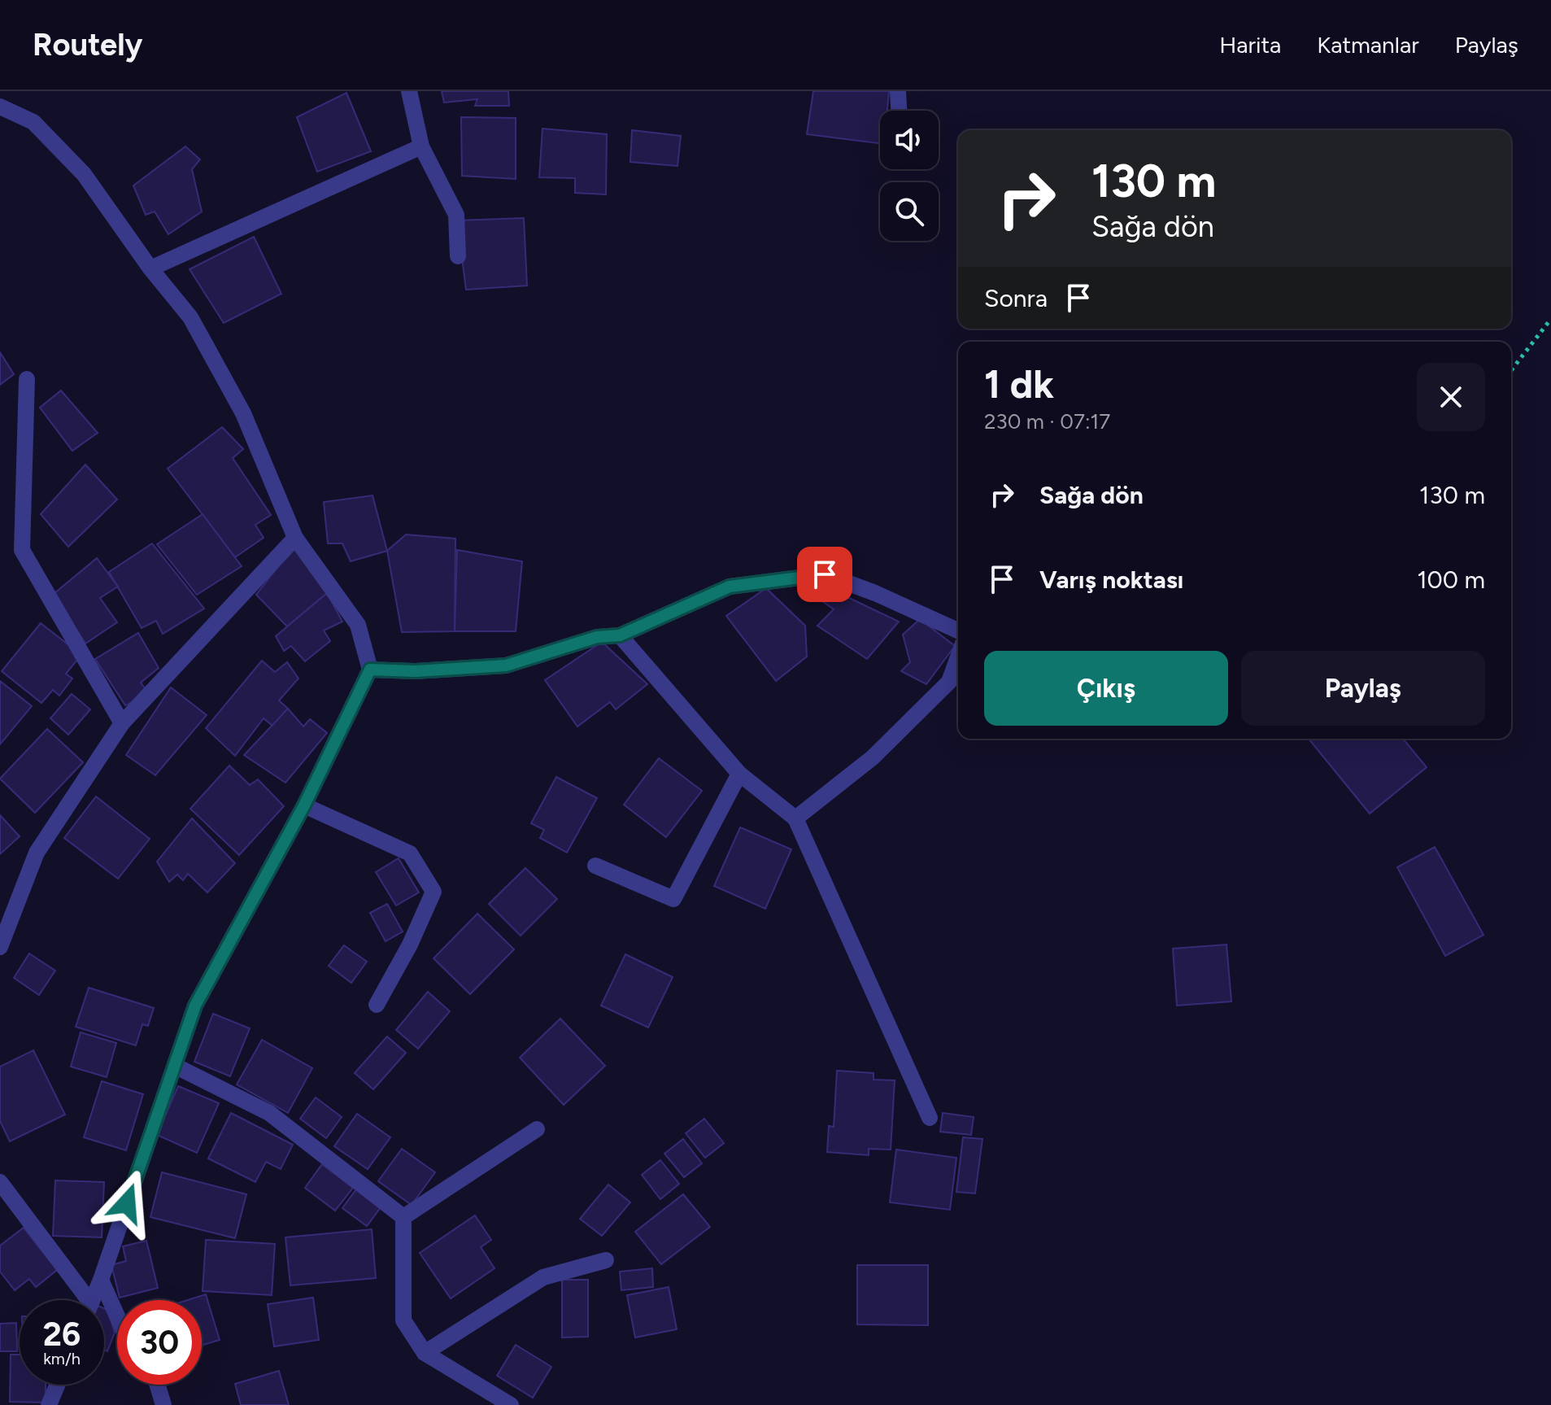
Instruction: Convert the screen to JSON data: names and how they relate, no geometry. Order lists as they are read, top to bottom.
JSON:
{
  "page": {
    "header": "Routely",
    "nav": ["Harita", "Katmanlar", "Paylaş"],
    "turn": ["130 m", "Sağa dön"],
    "then": "Sonra",
    "heading": ["1 dk", "230 m · 07:17"],
    "list": [
      {
        "name": "Sağa dön",
        "value": "130 m"
      },
      {
        "name": "Varış noktası",
        "value": "100 m"
      }
    ],
    "buttons": ["Çıkış", "Paylaş"],
    "speed": "26 km/h",
    "limit": "30"
  }
}
